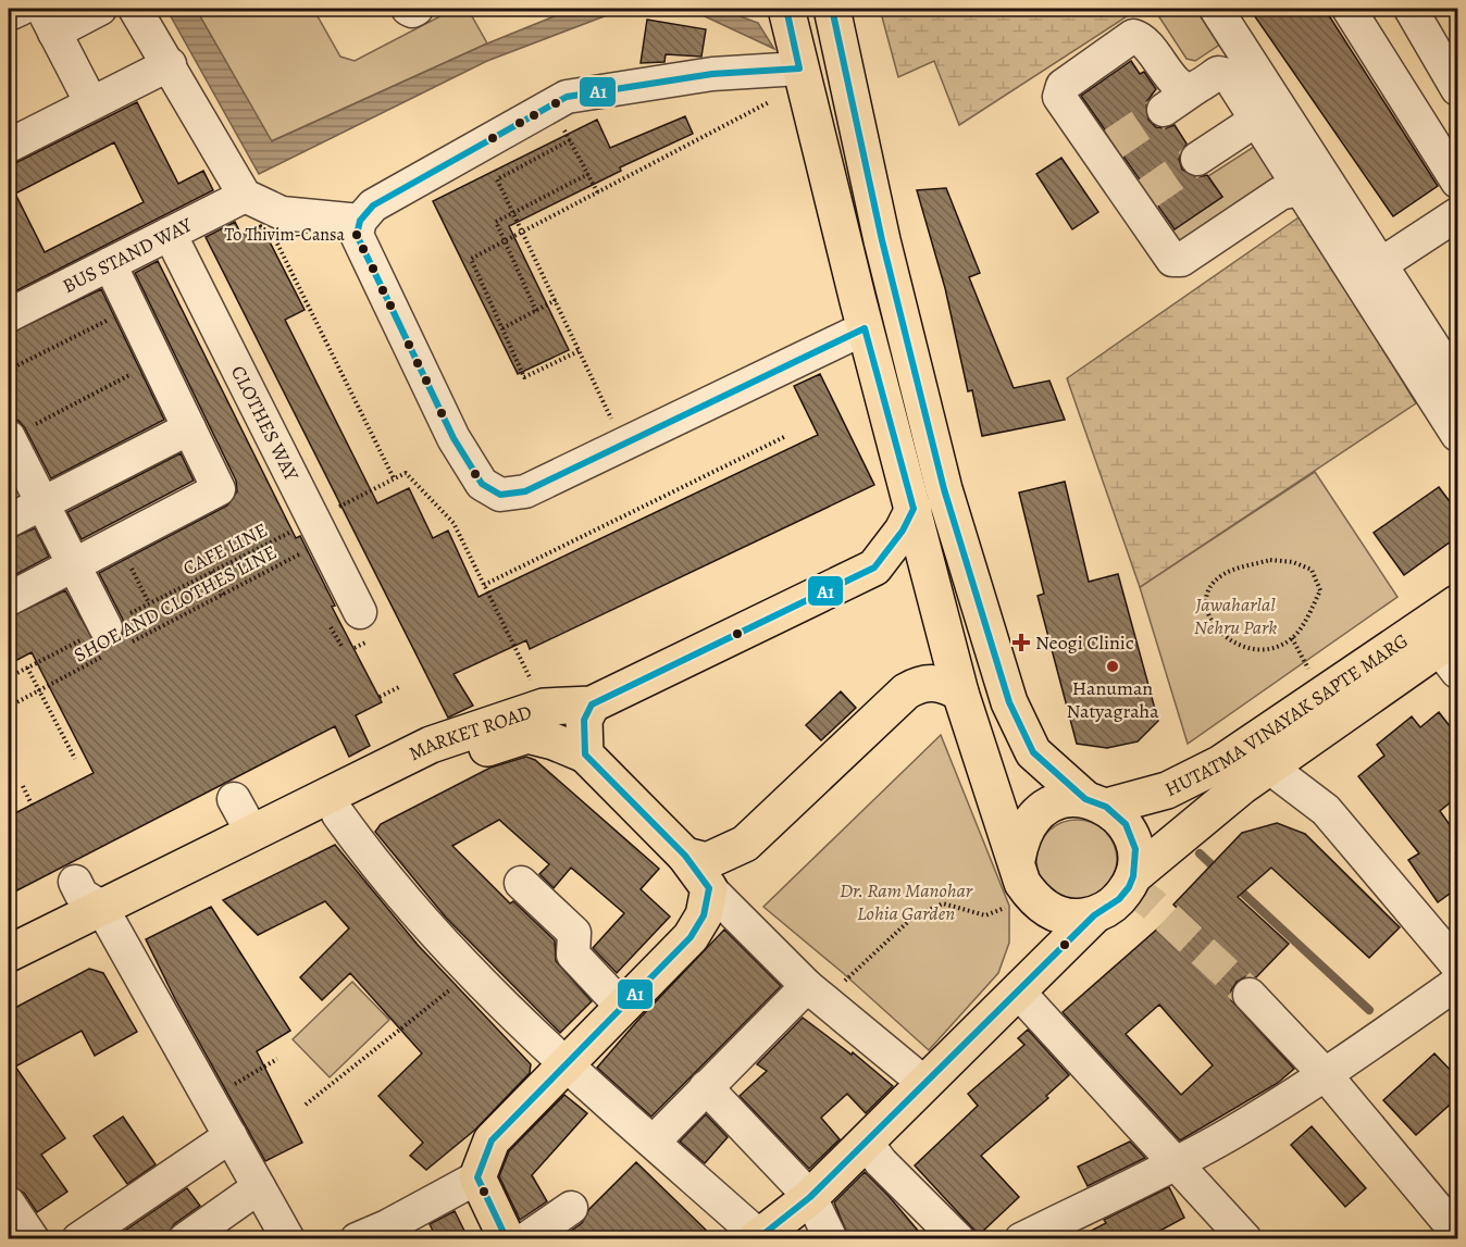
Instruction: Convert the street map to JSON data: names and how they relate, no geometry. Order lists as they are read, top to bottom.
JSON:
{
  "streets": {
    "main road": ["HUTATMA VINAYAK SAPTE MARG", "MARKET ROAD"],
    "street": ["BUS STAND WAY", "CLOTHES WAY"],
    "path": ["CAFE LINE", "SHOE AND CLOTHES LINE"]
  },
  "crossings": [
    ["BUS STAND WAY", "CLOTHES WAY"],
    ["CLOTHES WAY", "CAFE LINE"],
    ["CLOTHES WAY", "SHOE AND CLOTHES LINE"],
    ["CAFE LINE", "SHOE AND CLOTHES LINE"]
  ],
  "parks": ["Jawaharlal Nehru Park", "Dr. Ram Manohar Lohia Garden"],
  "places": {
    "other": ["To Thivim-Cansa", "Hanuman Natyagraha"],
    "health": ["Neogi Clinic"]
  },
  "lines": ["transit line A1"]
}
